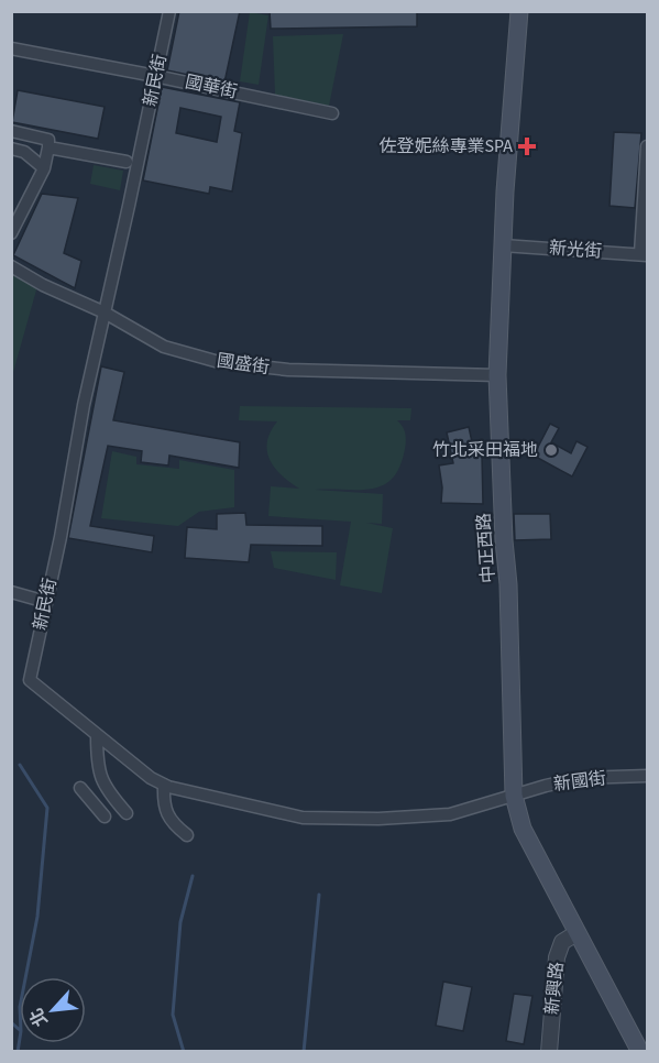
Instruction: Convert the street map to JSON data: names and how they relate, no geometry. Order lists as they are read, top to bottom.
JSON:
{
  "streets": {
    "main road": ["中正西路"],
    "street": [
      "新民街",
      "國華街",
      "新光街",
      "國盛街",
      "新國街",
      "新興路"
    ]
  },
  "crossings": [
    ["新民街", "國華街"],
    ["新民街", "國盛街"],
    ["新民街", "中正西路"],
    ["新民街", "新國街"],
    ["新光街", "中正西路"],
    ["國盛街", "中正西路"],
    ["中正西路", "新國街"],
    ["中正西路", "新興路"]
  ],
  "places": {
    "health": ["佐登妮絲專業SPA"],
    "other": ["竹北采田福地"]
  },
  "north": "bottom left"
}
